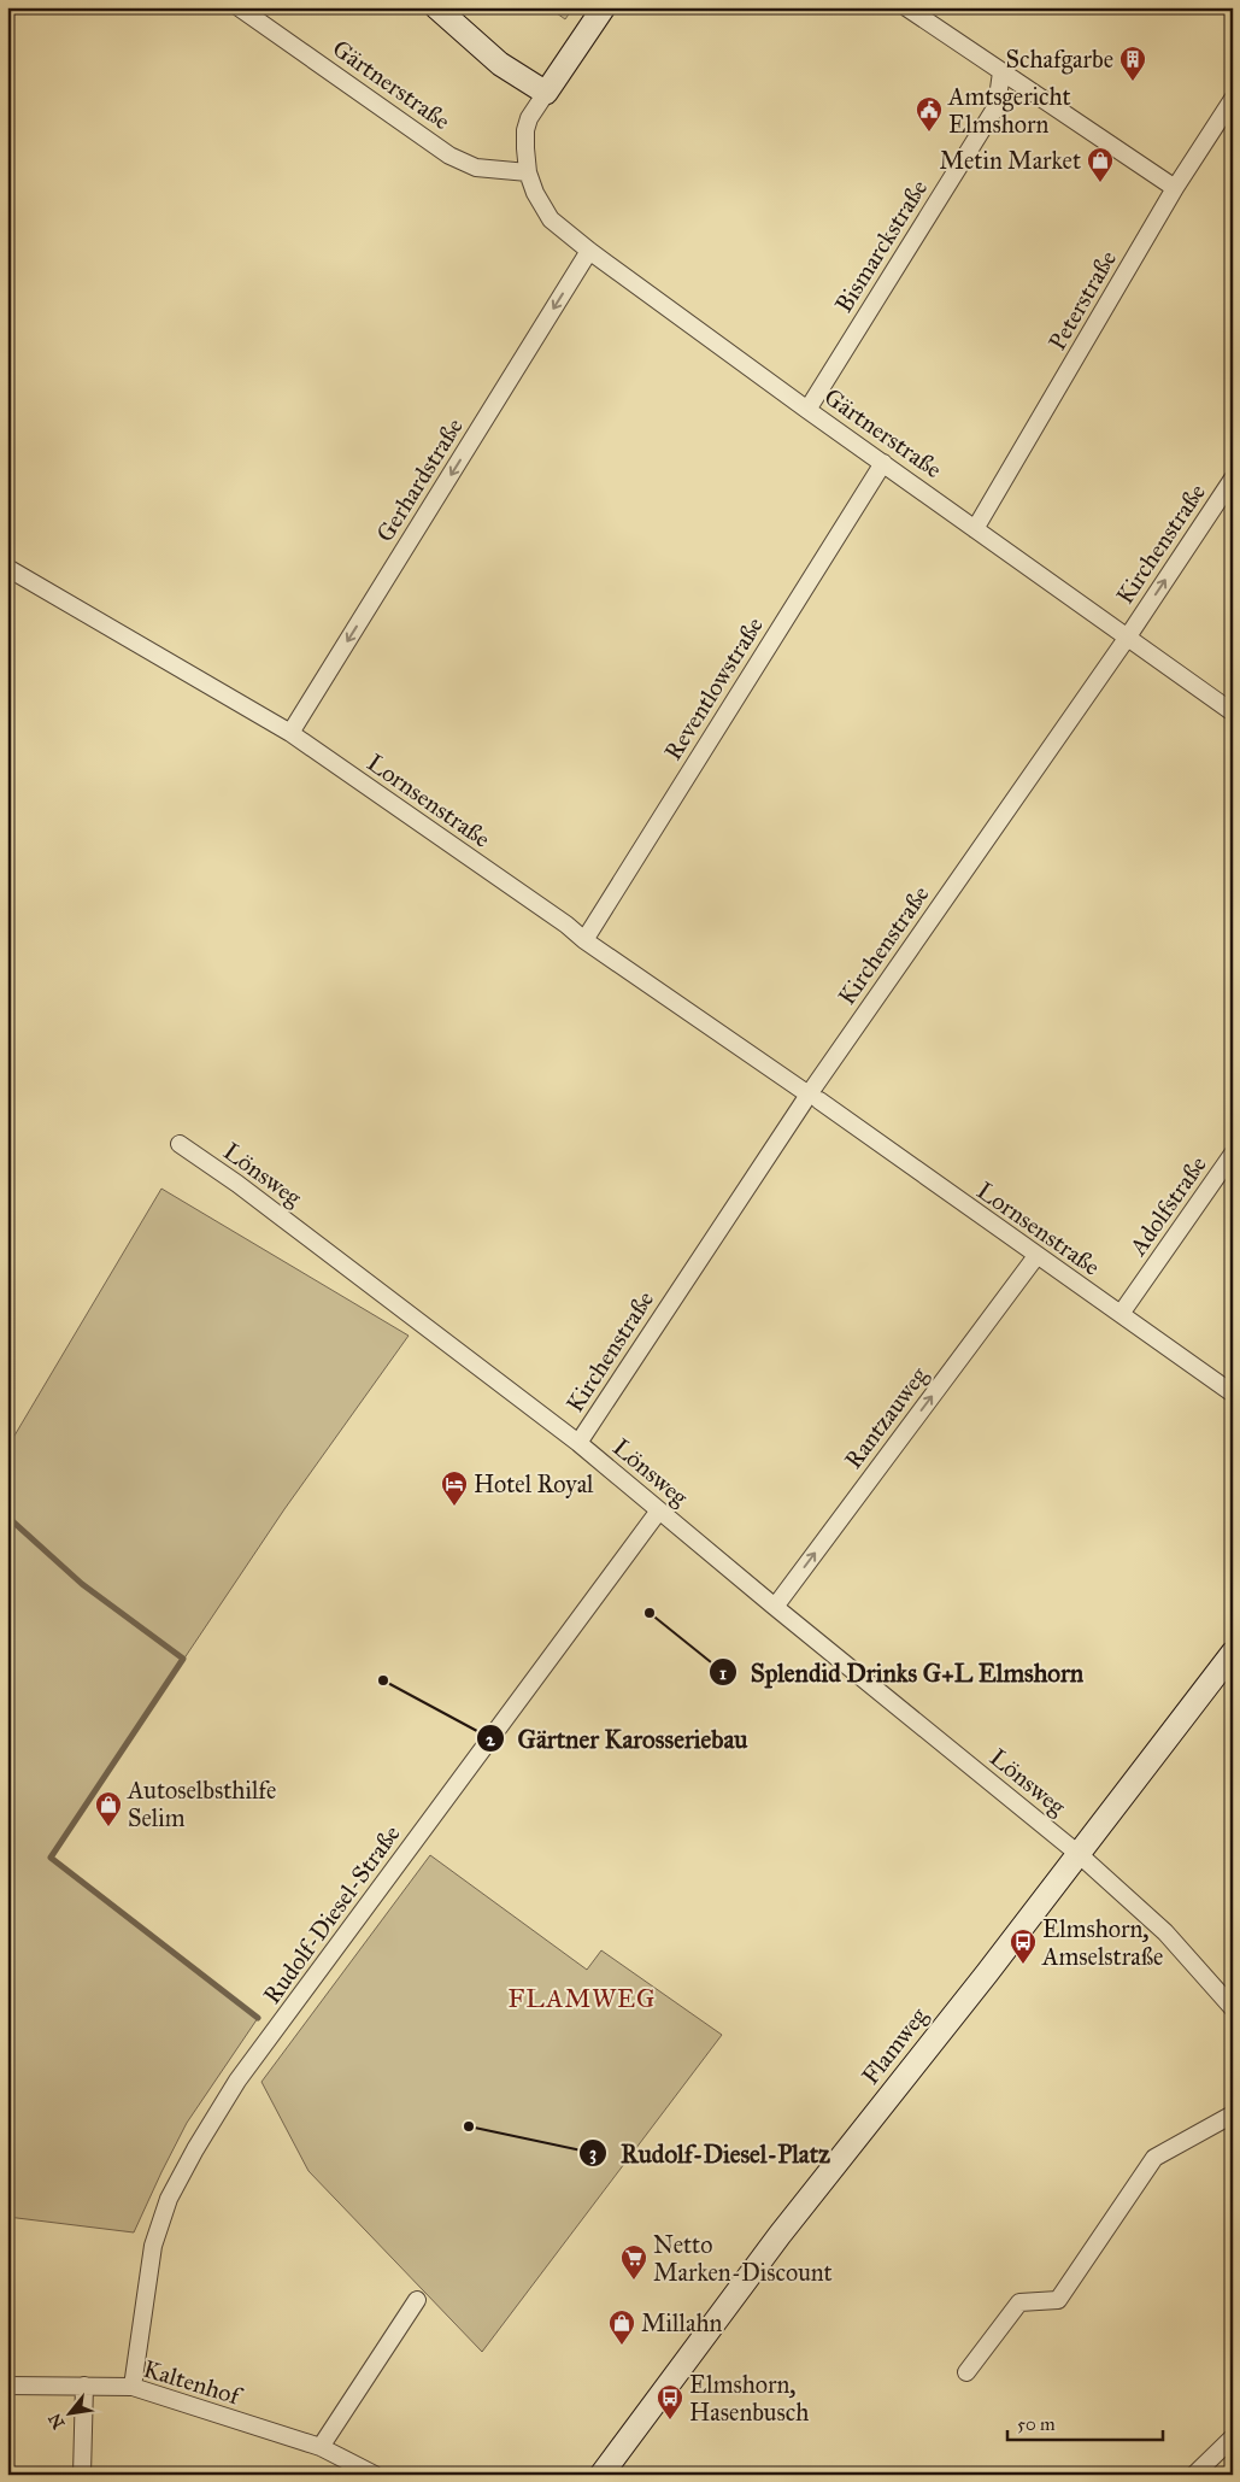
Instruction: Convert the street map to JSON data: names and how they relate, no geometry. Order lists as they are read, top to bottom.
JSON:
{
  "streets": {
    "main road": ["Flamweg"],
    "street": [
      "Gärtnerstraße",
      "Bismarckstraße",
      "Peterstraße",
      "Gerhardstraße",
      "Kirchenstraße",
      "Reventlowstraße",
      "Lornsenstraße",
      "Lönsweg",
      "Adolfstraße",
      "Rantzauweg",
      "Rudolf-Diesel-Straße",
      "Kaltenhof"
    ]
  },
  "crossings": [
    ["Gärtnerstraße", "Bismarckstraße"],
    ["Gärtnerstraße", "Peterstraße"],
    ["Gärtnerstraße", "Gerhardstraße"],
    ["Gärtnerstraße", "Kirchenstraße"],
    ["Gärtnerstraße", "Reventlowstraße"],
    ["Gerhardstraße", "Lornsenstraße"],
    ["Kirchenstraße", "Lornsenstraße"],
    ["Kirchenstraße", "Lönsweg"],
    ["Reventlowstraße", "Lornsenstraße"],
    ["Lornsenstraße", "Adolfstraße"],
    ["Lornsenstraße", "Rantzauweg"],
    ["Lönsweg", "Rantzauweg"],
    ["Lönsweg", "Rudolf-Diesel-Straße"],
    ["Lönsweg", "Flamweg"],
    ["Rudolf-Diesel-Straße", "Kaltenhof"]
  ],
  "one_way": ["Gerhardstraße", "Rantzauweg"],
  "districts": ["FLAMWEG"],
  "places": {
    "building": ["Schafgarbe"],
    "public building": ["Amtsgericht Elmshorn"],
    "shop": ["Metin Market", "Autoselbsthilfe Selim", "Millahn"],
    "hotel": ["Hotel Royal"],
    "other": ["Splendid Drinks G+L Elmshorn", "Gärtner Karosseriebau", "Rudolf-Diesel-Platz"],
    "bus stop": ["Elmshorn, Amselstraße", "Elmshorn, Hasenbusch"],
    "supermarket": ["Netto Marken-Discount"]
  },
  "scale_bar": "50 m",
  "north": "bottom left"
}
